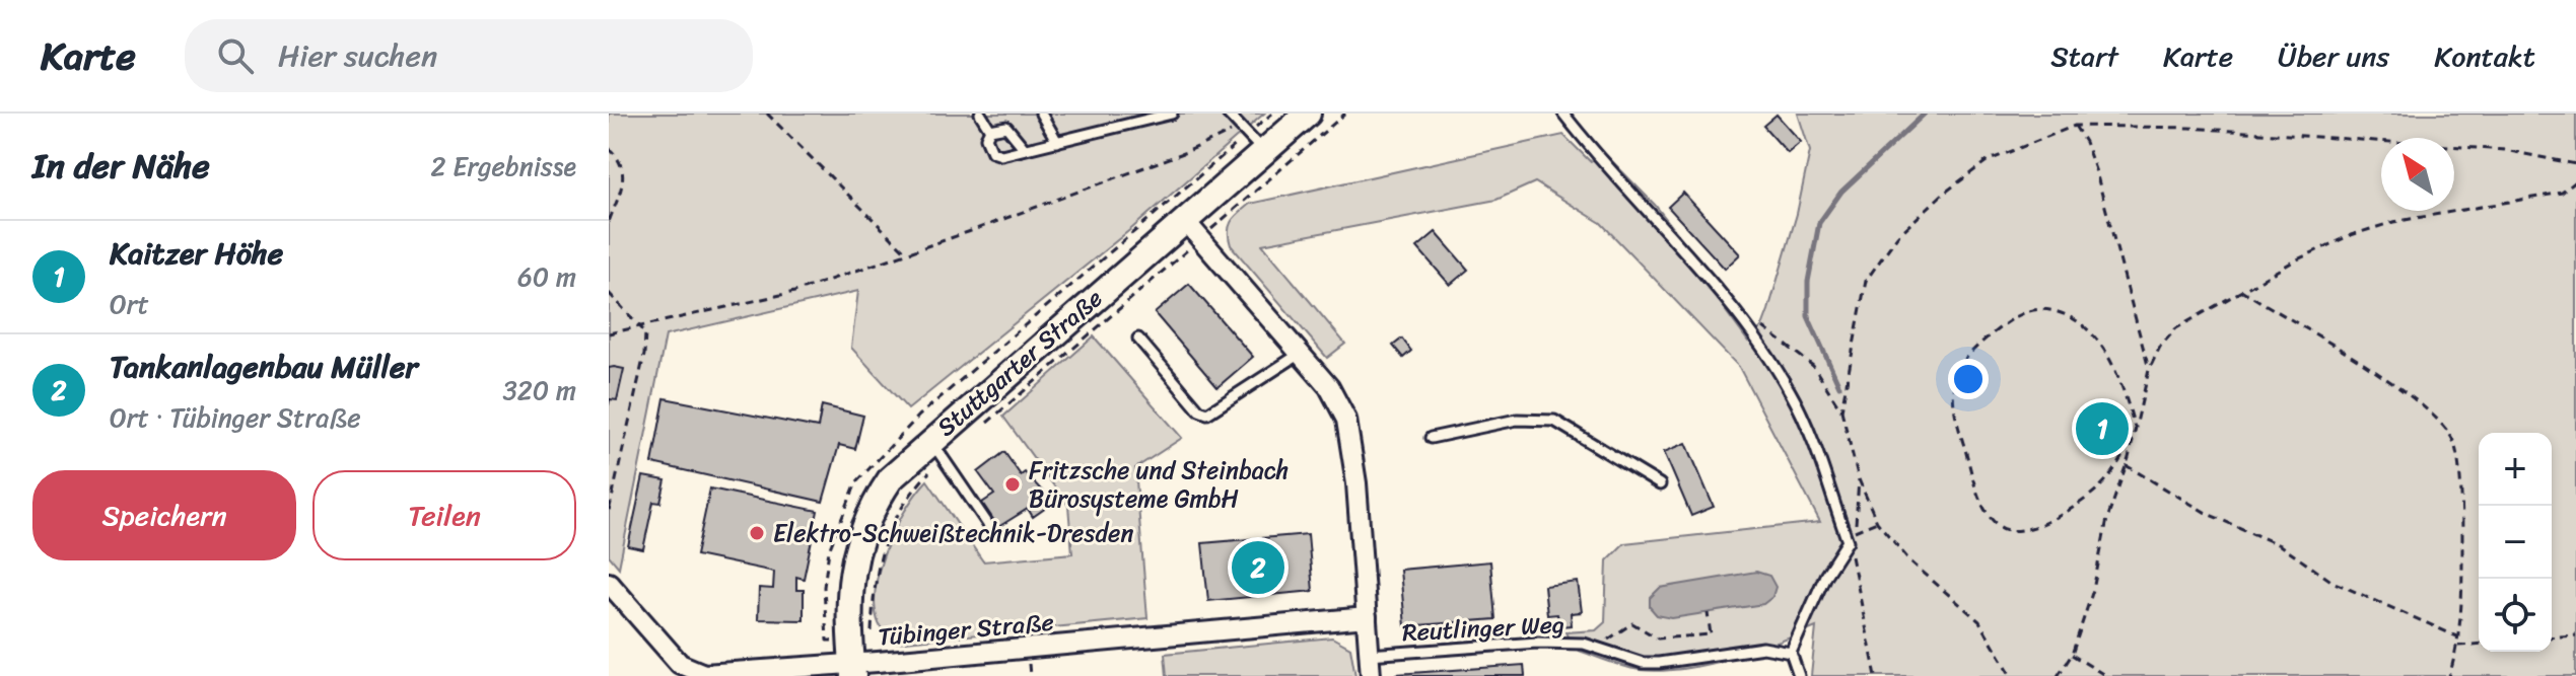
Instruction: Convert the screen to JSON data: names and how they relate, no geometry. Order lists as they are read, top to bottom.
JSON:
{
  "streets": {
    "main road": ["Stuttgarter Straße"],
    "street": ["Tübinger Straße"],
    "lane": ["Reutlinger Weg"]
  },
  "crossings": [
    ["Stuttgarter Straße", "Tübinger Straße"]
  ],
  "places": ["Fritzsche und Steinbach Bürosysteme GmbH", "Elektro-Schweißtechnik-Dresden"],
  "north": "top left",
  "page": {
    "header": "Karte",
    "search": "Hier suchen",
    "nav": [
      "Start",
      "Karte",
      "Über uns",
      "Kontakt"
    ],
    "heading": ["In der Nähe", "2 Ergebnisse"],
    "list": [
      {
        "mark": "1",
        "name": "Kaitzer Höhe",
        "note": "Ort",
        "value": "60 m"
      },
      {
        "mark": "2",
        "name": "Tankanlagenbau Müller",
        "note": "Ort · Tübinger Straße",
        "value": "320 m"
      }
    ],
    "pins": ["1", "2"],
    "map_buttons": ["+", "−"],
    "buttons": ["Speichern", "Teilen"]
  }
}
